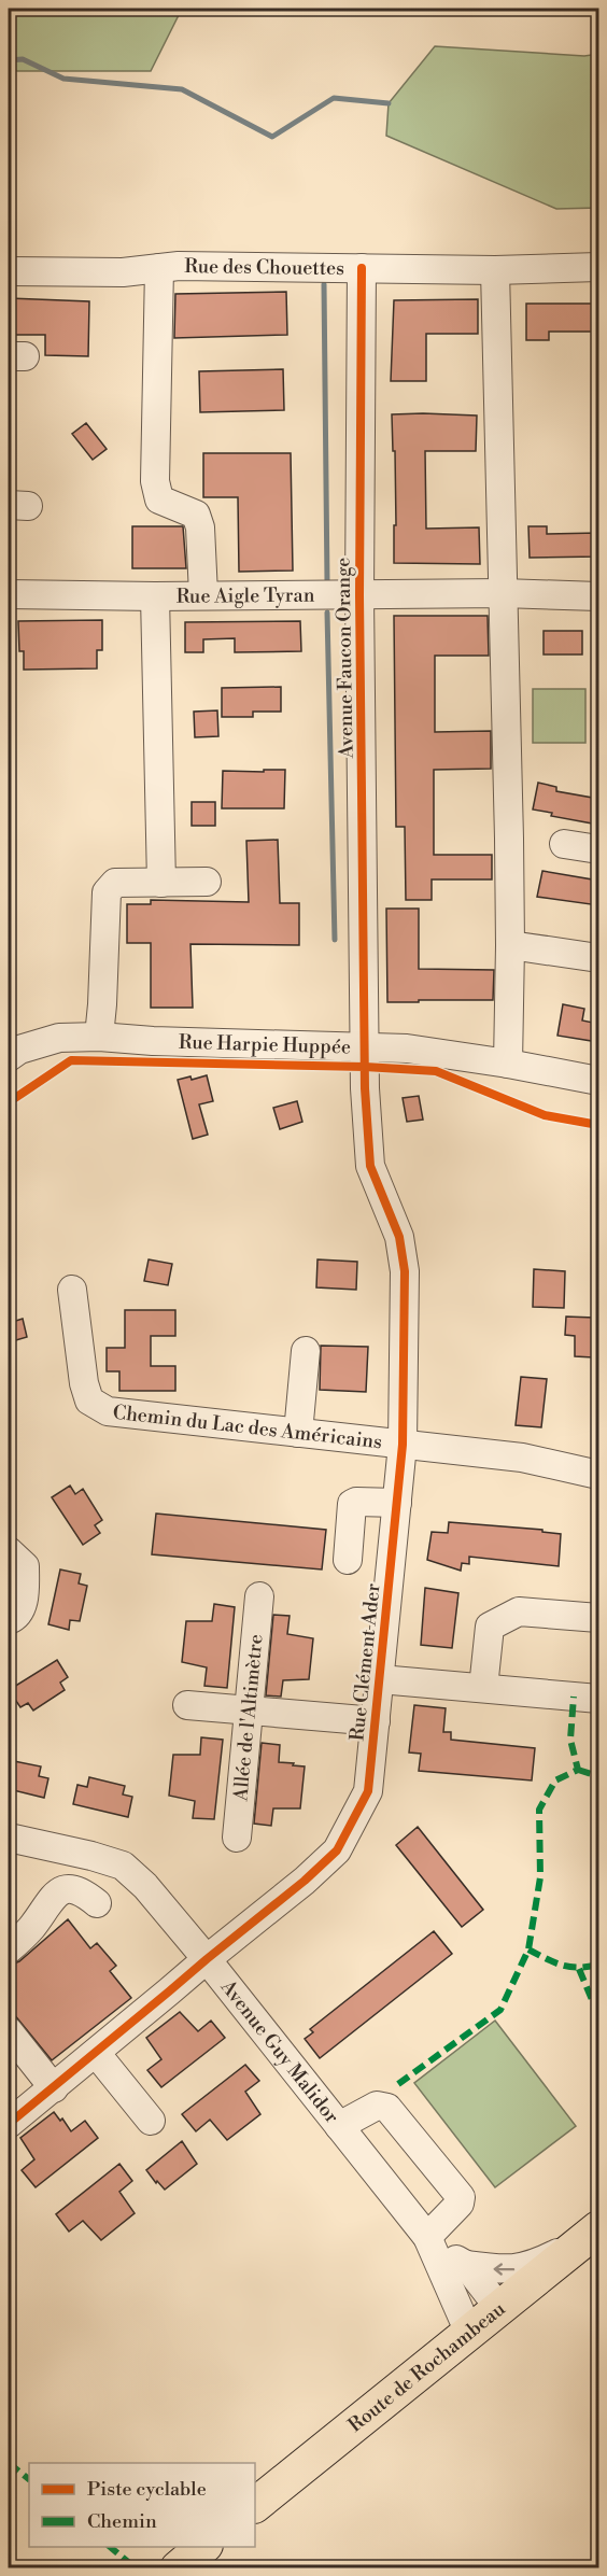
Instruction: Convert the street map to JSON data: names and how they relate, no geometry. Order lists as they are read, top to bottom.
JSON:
{
  "streets": {
    "main road": ["Route de Rochambeau"],
    "street": [
      "Rue des Chouettes",
      "Rue Aigle Tyran",
      "Avenue Faucon Orange",
      "Rue Harpie Huppée",
      "Chemin du Lac des Américains",
      "Rue Clément Ader",
      "Allée de l'Altimètre",
      "Avenue Guy Malidor"
    ]
  },
  "crossings": [
    ["Rue des Chouettes", "Avenue Faucon Orange"],
    ["Rue Aigle Tyran", "Avenue Faucon Orange"],
    ["Avenue Faucon Orange", "Rue Harpie Huppée"],
    ["Avenue Faucon Orange", "Rue Clément Ader"],
    ["Rue Harpie Huppée", "Rue Clément Ader"],
    ["Chemin du Lac des Américains", "Rue Clément Ader"],
    ["Rue Clément Ader", "Avenue Guy Malidor"],
    ["Avenue Guy Malidor", "Route de Rochambeau"]
  ],
  "legend": ["Piste cyclable", "Chemin"]
}
